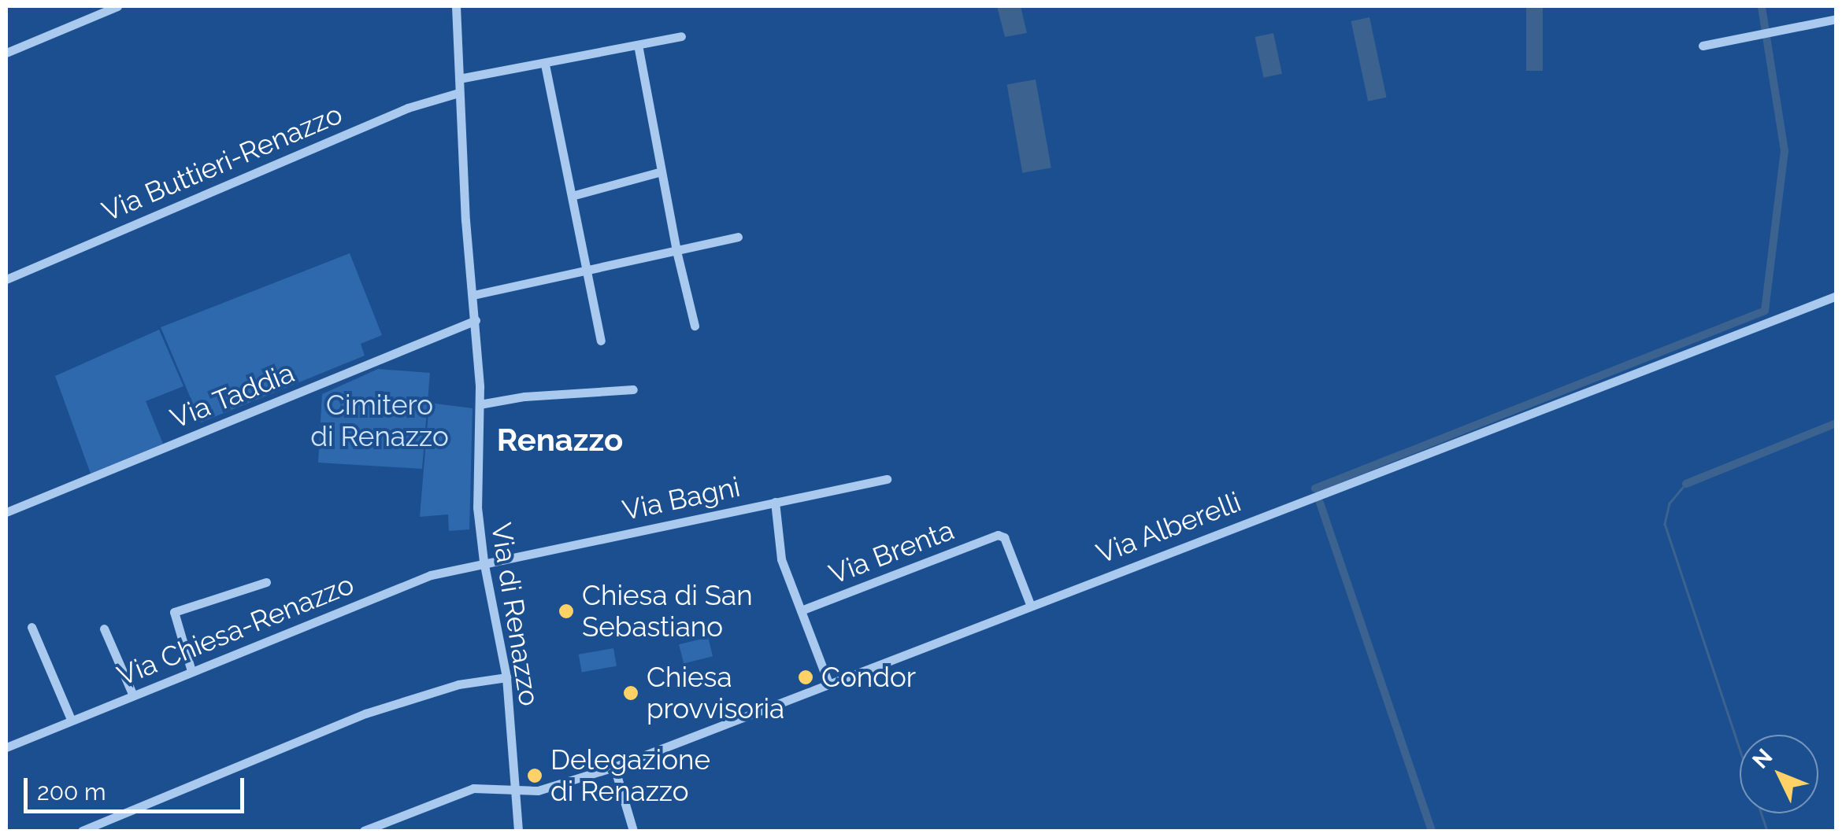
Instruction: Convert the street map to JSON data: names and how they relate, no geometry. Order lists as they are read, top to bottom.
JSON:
{
  "streets": {
    "street": [
      "Via Buttieri-Renazzo",
      "Via Taddia",
      "Via Bagni",
      "Via Alberelli",
      "Via Brenta",
      "Via di Renazzo",
      "Via Chiesa-Renazzo"
    ]
  },
  "crossings": [
    ["Via Buttieri-Renazzo", "Via di Renazzo"],
    ["Via Taddia", "Via di Renazzo"],
    ["Via Bagni", "Via di Renazzo"],
    ["Via Bagni", "Via Chiesa-Renazzo"],
    ["Via Alberelli", "Via Brenta"],
    ["Via Alberelli", "Via di Renazzo"],
    ["Via di Renazzo", "Via Chiesa-Renazzo"]
  ],
  "districts": ["Renazzo"],
  "parks": ["Cimitero di Renazzo"],
  "places": [
    "Chiesa di San Sebastiano",
    "Condor",
    "Chiesa provvisoria",
    "Delegazione di Renazzo"
  ],
  "scale_bar": "200 m",
  "north": "top left"
}
